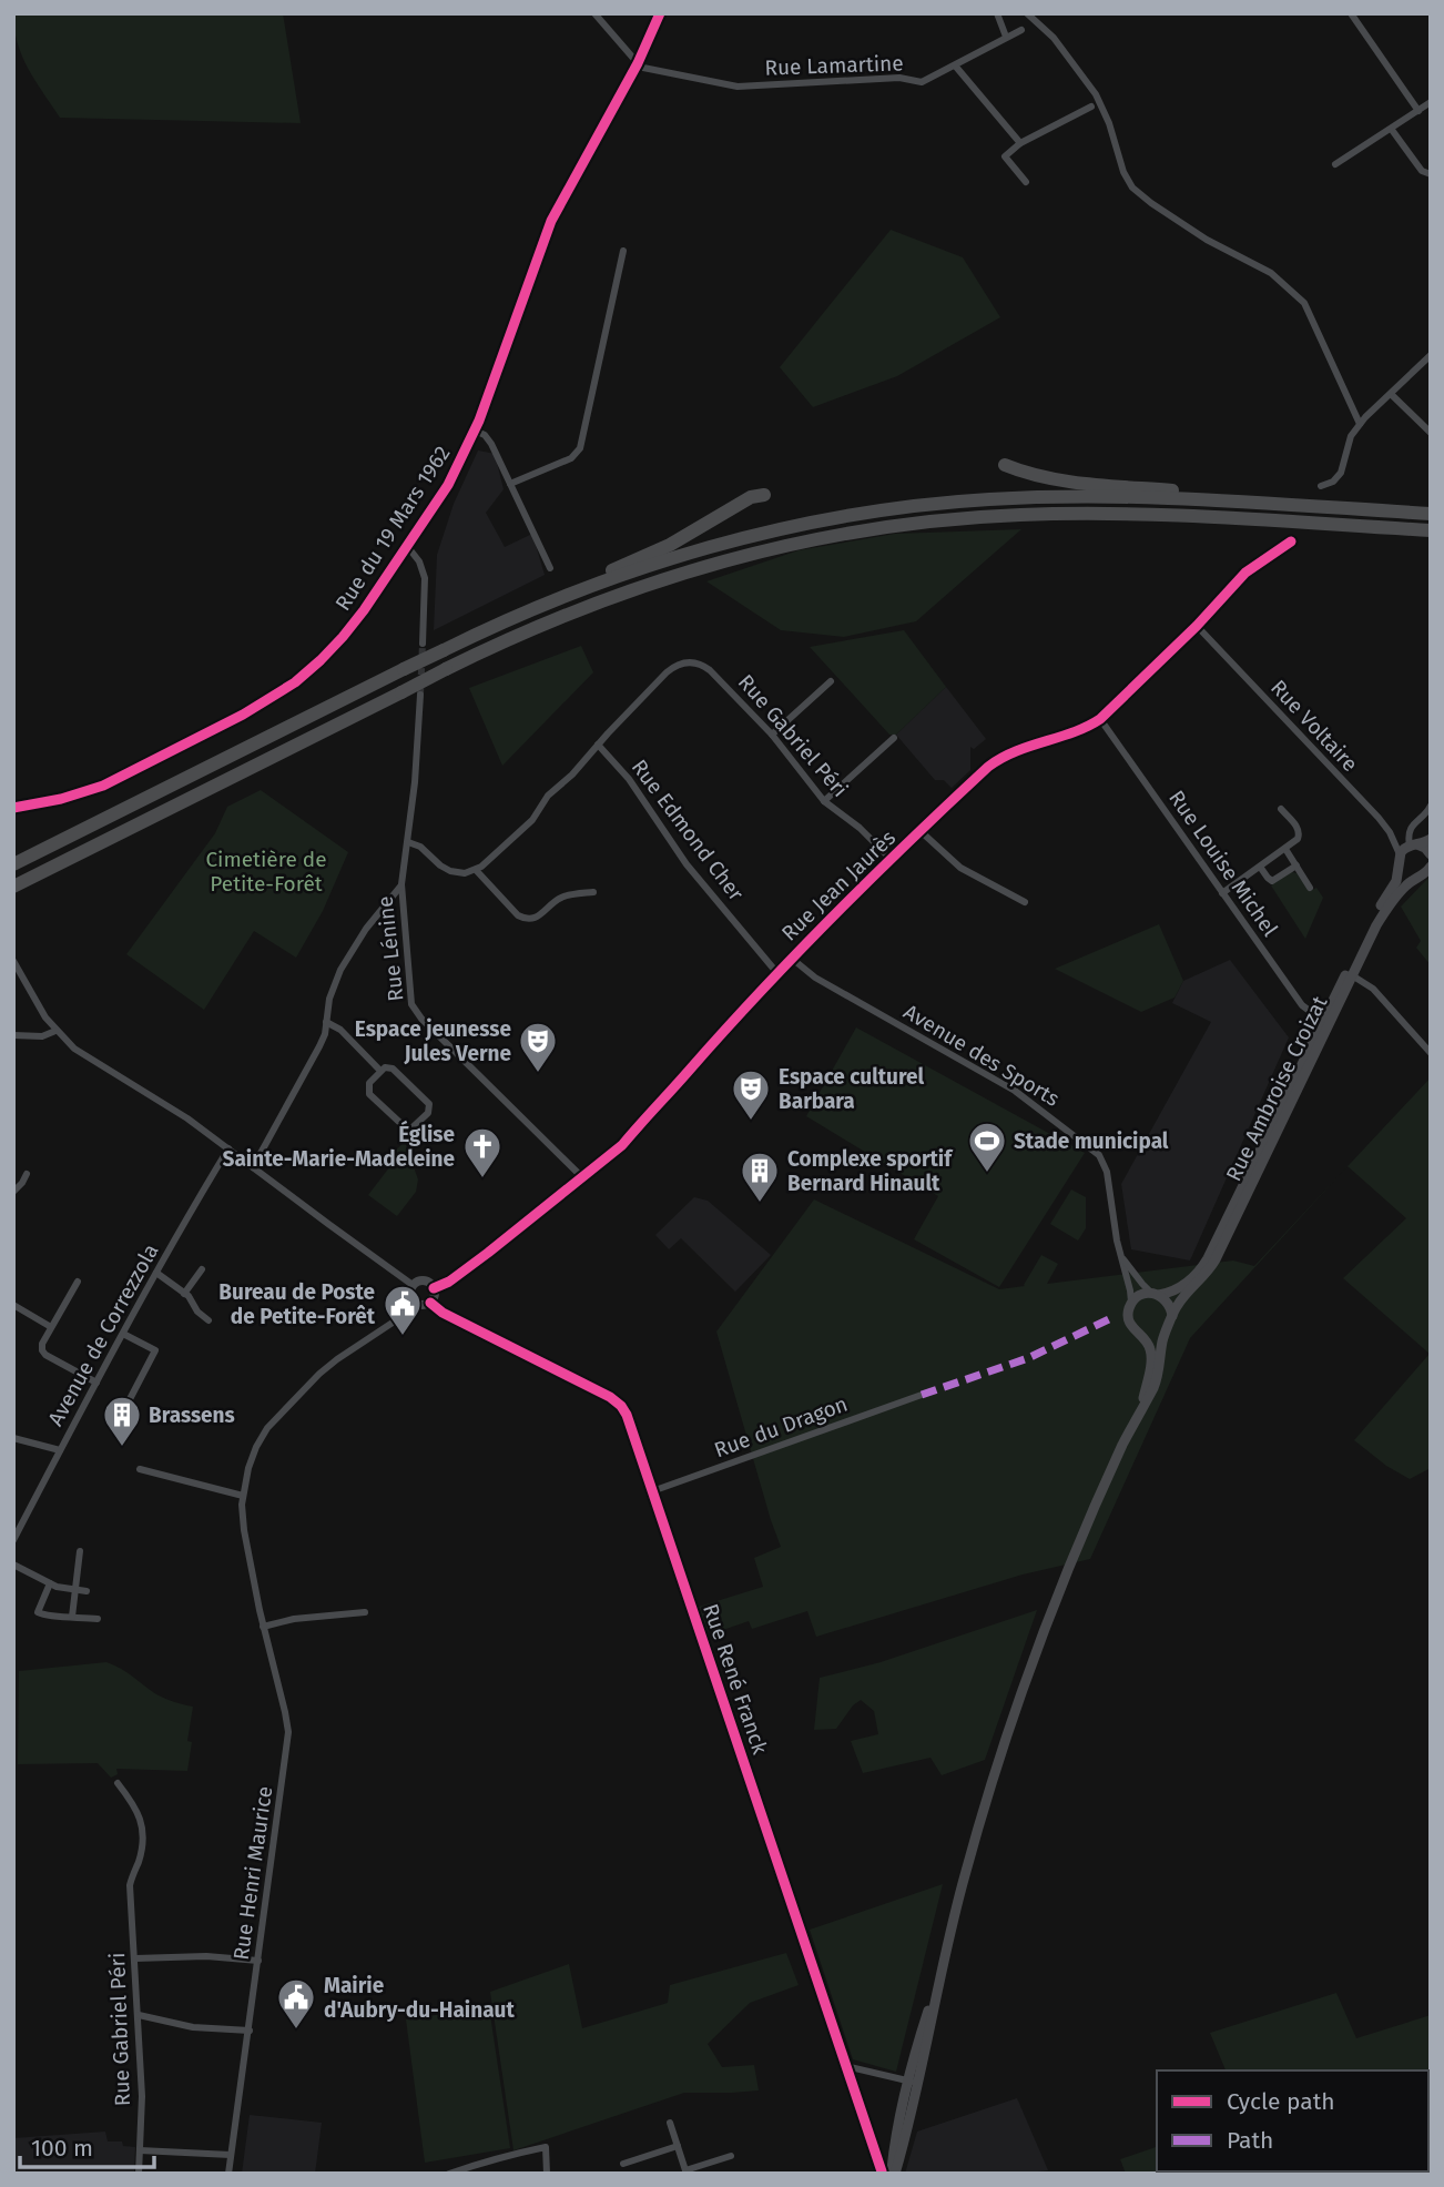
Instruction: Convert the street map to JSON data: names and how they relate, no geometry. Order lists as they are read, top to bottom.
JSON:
{
  "streets": {
    "main road": ["Rue Ambroise Croizat"],
    "street": [
      "Rue Lamartine",
      "Rue du 19 Mars 1962",
      "Rue Voltaire",
      "Rue Gabriel Péri",
      "Rue Edmond Cher",
      "Rue Louise Michel",
      "Rue Jean Jaurès",
      "Rue Lénine",
      "Avenue des Sports",
      "Avenue de Correzzola",
      "Rue du Dragon",
      "Rue René Franck",
      "Rue Henri Maurice"
    ]
  },
  "crossings": [
    ["Rue Lamartine", "Rue du 19 Mars 1962"],
    ["Rue Voltaire", "Rue Jean Jaurès"],
    ["Rue Gabriel Péri", "Rue Edmond Cher"],
    ["Rue Gabriel Péri", "Rue Jean Jaurès"],
    ["Rue Edmond Cher", "Rue Jean Jaurès"],
    ["Rue Louise Michel", "Rue Jean Jaurès"],
    ["Rue Louise Michel", "Rue Ambroise Croizat"],
    ["Rue Jean Jaurès", "Rue Lénine"],
    ["Rue Jean Jaurès", "Avenue des Sports"],
    ["Rue Jean Jaurès", "Rue René Franck"],
    ["Rue Jean Jaurès", "Rue Henri Maurice"],
    ["Avenue des Sports", "Rue Ambroise Croizat"],
    ["Rue du Dragon", "Rue René Franck"],
    ["Rue René Franck", "Rue Henri Maurice"]
  ],
  "parks": ["Cimetière de Petite-Forêt"],
  "places": {
    "theatre": ["Espace jeunesse Jules Verne", "Espace culturel Barbara"],
    "sports": ["Stade municipal"],
    "church": ["Église Sainte-Marie-Madeleine"],
    "building": ["Complexe sportif Bernard Hinault", "Brassens"],
    "public building": ["Bureau de Poste de Petite-Forêt", "Mairie d'Aubry-du-Hainaut"]
  },
  "legend": ["Cycle path", "Path"],
  "scale_bar": "100 m"
}
